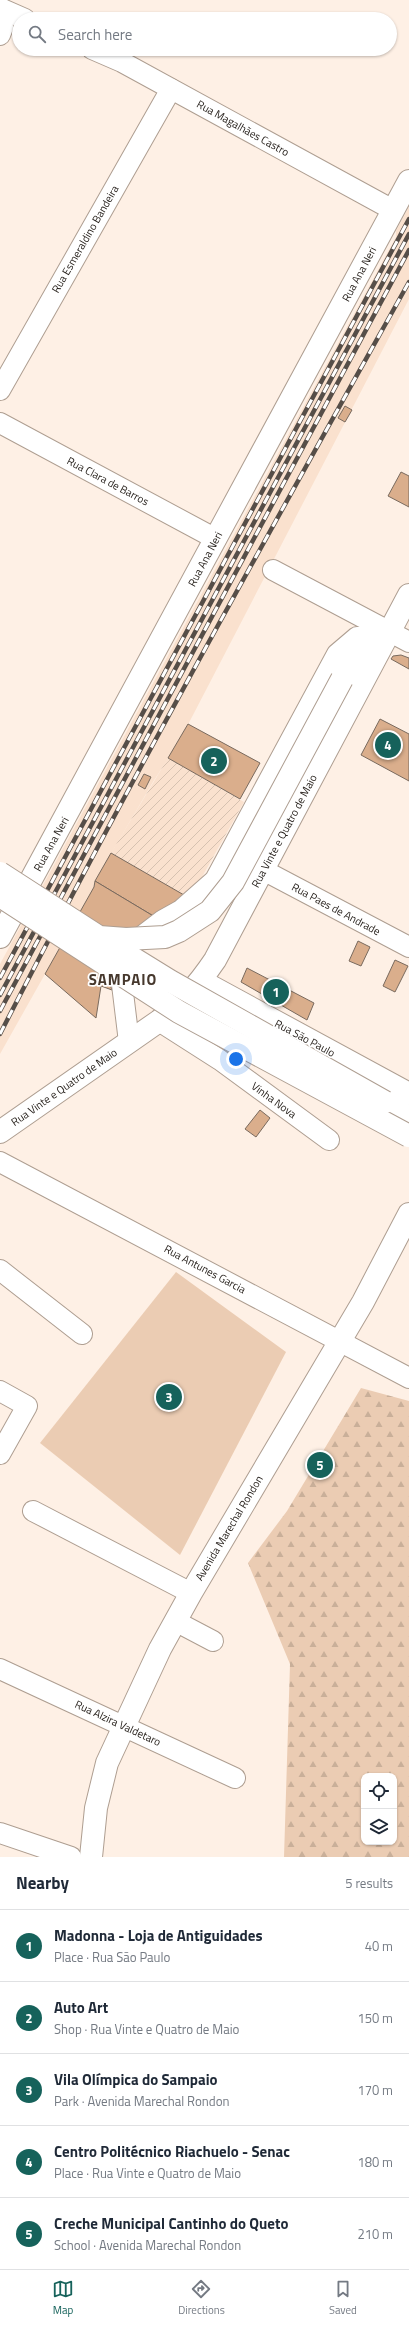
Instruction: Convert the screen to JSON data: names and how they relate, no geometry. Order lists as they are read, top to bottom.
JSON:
{
  "streets": {
    "main road": [
      "Rua Ana Neri",
      "Rua Vinte e Quatro de Maio",
      "Rua São Paulo",
      "Avenida Marechal Rondon"
    ],
    "street": [
      "Rua Magalhães Castro",
      "Rua Esmeraldino Bandeira",
      "Rua Clara de Barros",
      "Rua Paes de Andrade",
      "Vinha Nova",
      "Rua Antunes Garcia",
      "Rua Alzira Valdetaro"
    ]
  },
  "crossings": [
    ["Rua Magalhães Castro", "Rua Esmeraldino Bandeira"],
    ["Rua Magalhães Castro", "Rua Ana Neri"],
    ["Rua Ana Neri", "Rua Clara de Barros"],
    ["Rua Vinte e Quatro de Maio", "Rua Paes de Andrade"],
    ["Rua Vinte e Quatro de Maio", "Rua São Paulo"],
    ["Rua Vinte e Quatro de Maio", "Vinha Nova"],
    ["Rua Antunes Garcia", "Avenida Marechal Rondon"],
    ["Avenida Marechal Rondon", "Rua Alzira Valdetaro"]
  ],
  "districts": ["SAMPAIO"],
  "page": {
    "search": "Search here",
    "pins": [
      "4",
      "2",
      "1",
      "3",
      "5"
    ],
    "heading": ["Nearby", "5 results"],
    "list": [
      {
        "mark": "1",
        "name": "Madonna - Loja de Antiguidades",
        "note": "Place · Rua São Paulo",
        "value": "40 m"
      },
      {
        "mark": "2",
        "name": "Auto Art",
        "note": "Shop · Rua Vinte e Quatro de Maio",
        "value": "150 m"
      },
      {
        "mark": "3",
        "name": "Vila Olímpica do Sampaio",
        "note": "Park · Avenida Marechal Rondon",
        "value": "170 m"
      },
      {
        "mark": "4",
        "name": "Centro Politécnico Riachuelo - Senac",
        "note": "Place · Rua Vinte e Quatro de Maio",
        "value": "180 m"
      },
      {
        "mark": "5",
        "name": "Creche Municipal Cantinho do Queto",
        "note": "School · Avenida Marechal Rondon",
        "value": "210 m"
      }
    ],
    "nav": ["Map", "Directions", "Saved"]
  }
}
